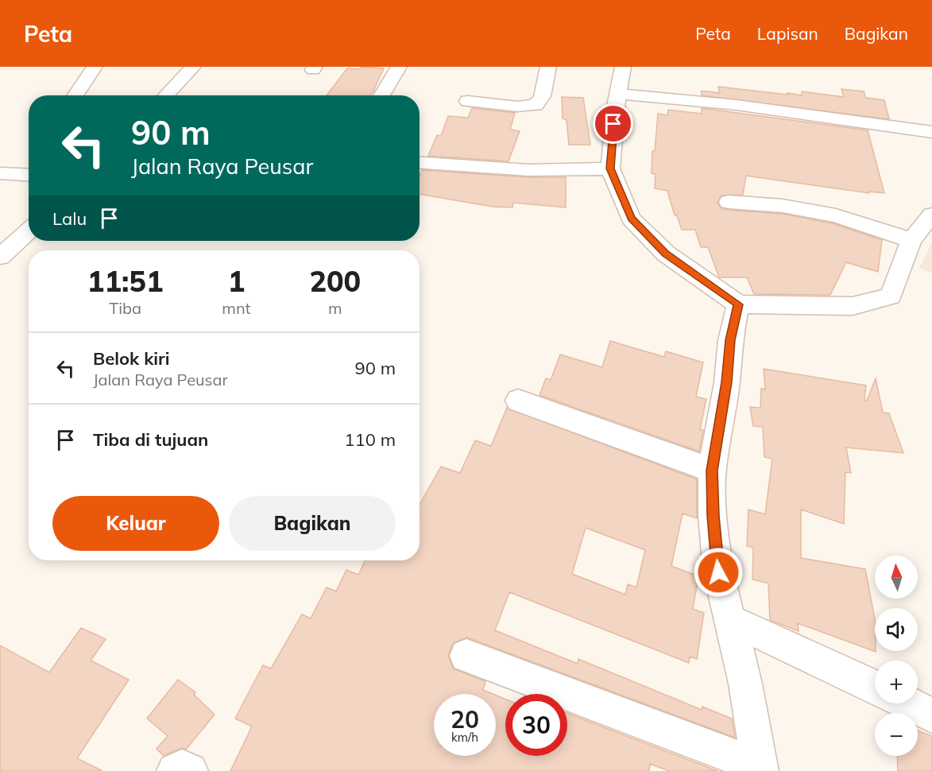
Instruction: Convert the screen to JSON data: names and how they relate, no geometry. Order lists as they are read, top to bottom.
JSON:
{
  "north": "top",
  "page": {
    "header": "Peta",
    "nav": ["Peta", "Lapisan", "Bagikan"],
    "turn": ["90 m", "Jalan Raya Peusar"],
    "then": "Lalu",
    "eta": [
      "11:51",
      "Tiba",
      "1",
      "mnt",
      "200",
      "m"
    ],
    "list": [
      {
        "name": "Belok kiri",
        "note": "Jalan Raya Peusar",
        "value": "90 m"
      },
      {
        "name": "Tiba di tujuan",
        "value": "110 m"
      }
    ],
    "buttons": ["Keluar", "Bagikan"],
    "map_buttons": ["+", "−"],
    "speed": "20 km/h",
    "limit": "30"
  }
}
